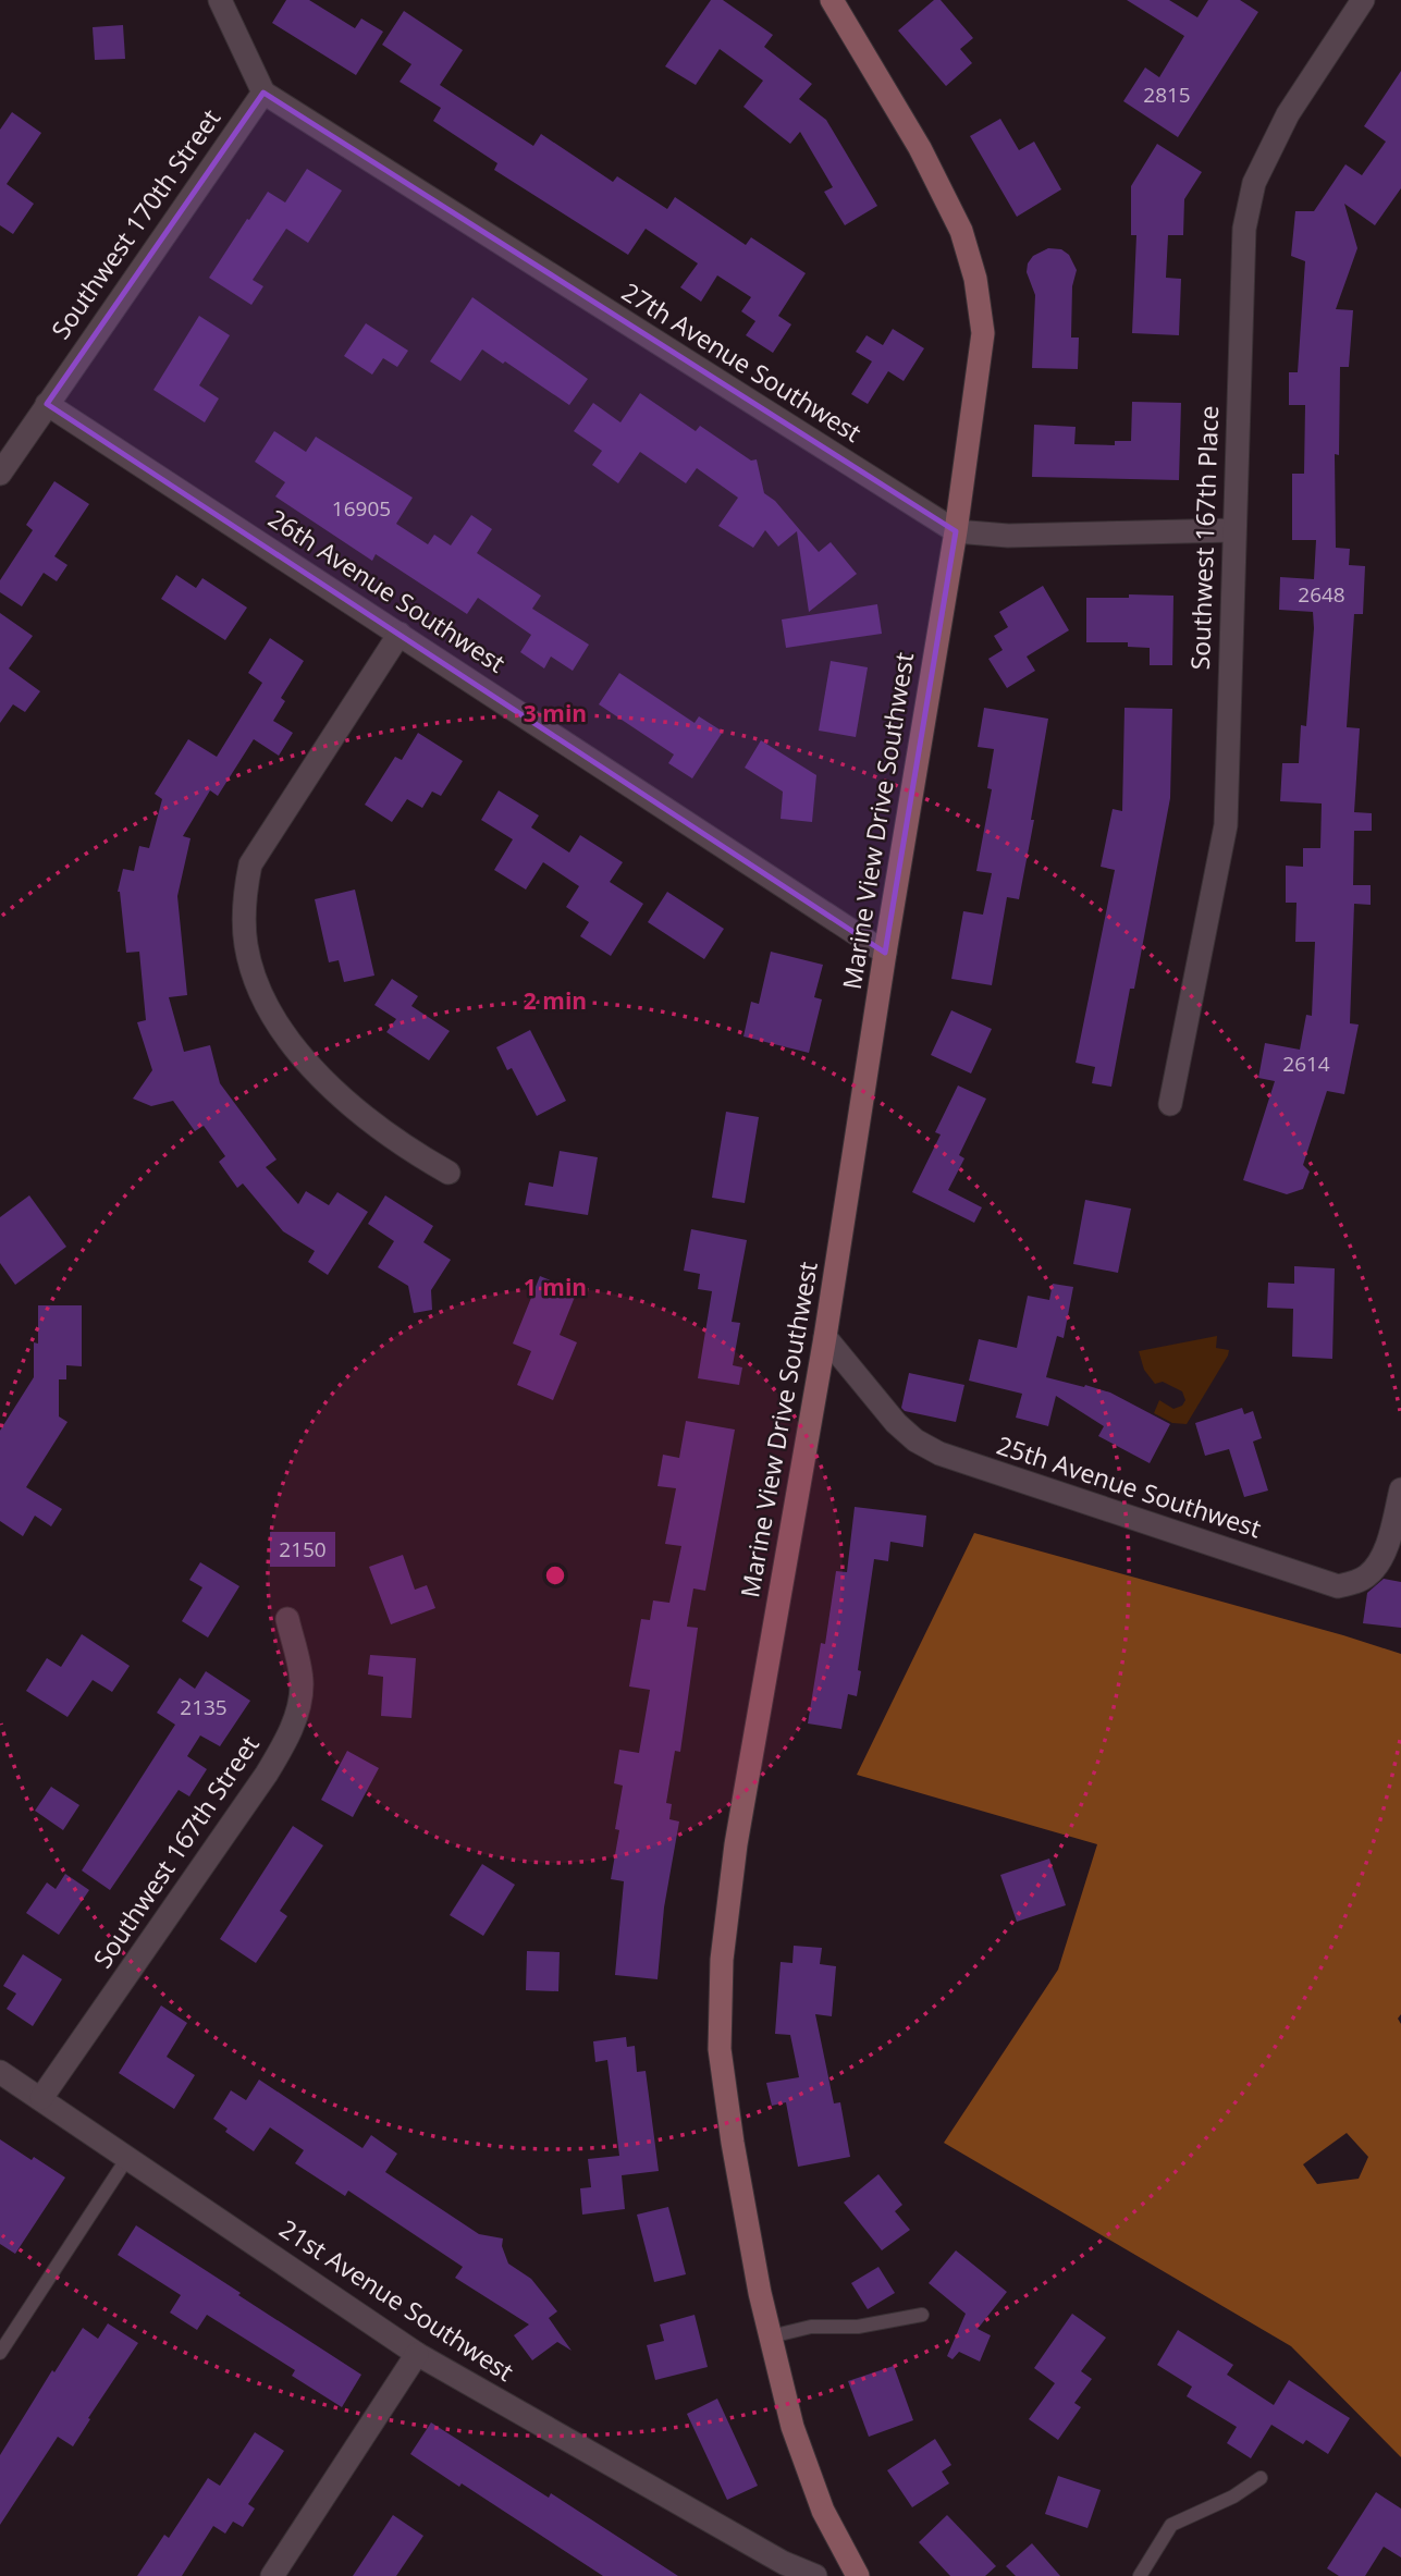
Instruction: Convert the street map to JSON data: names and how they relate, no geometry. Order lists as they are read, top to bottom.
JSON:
{
  "streets": {
    "street": [
      "Southwest 170th Street",
      "27th Avenue Southwest",
      "Southwest 167th Place",
      "26th Avenue Southwest",
      "Marine View Drive Southwest",
      "25th Avenue Southwest",
      "Southwest 167th Street",
      "21st Avenue Southwest"
    ]
  },
  "crossings": [
    ["Southwest 170th Street", "27th Avenue Southwest"],
    ["Southwest 170th Street", "26th Avenue Southwest"],
    ["27th Avenue Southwest", "Southwest 167th Place"],
    ["27th Avenue Southwest", "Marine View Drive Southwest"],
    ["26th Avenue Southwest", "Marine View Drive Southwest"],
    ["Marine View Drive Southwest", "25th Avenue Southwest"],
    ["Southwest 167th Street", "21st Avenue Southwest"]
  ],
  "house_numbers": [
    "2815",
    "16905",
    "2648",
    "2614",
    "2150",
    "2135"
  ],
  "rings": ["3 min", "2 min", "1 min"]
}
